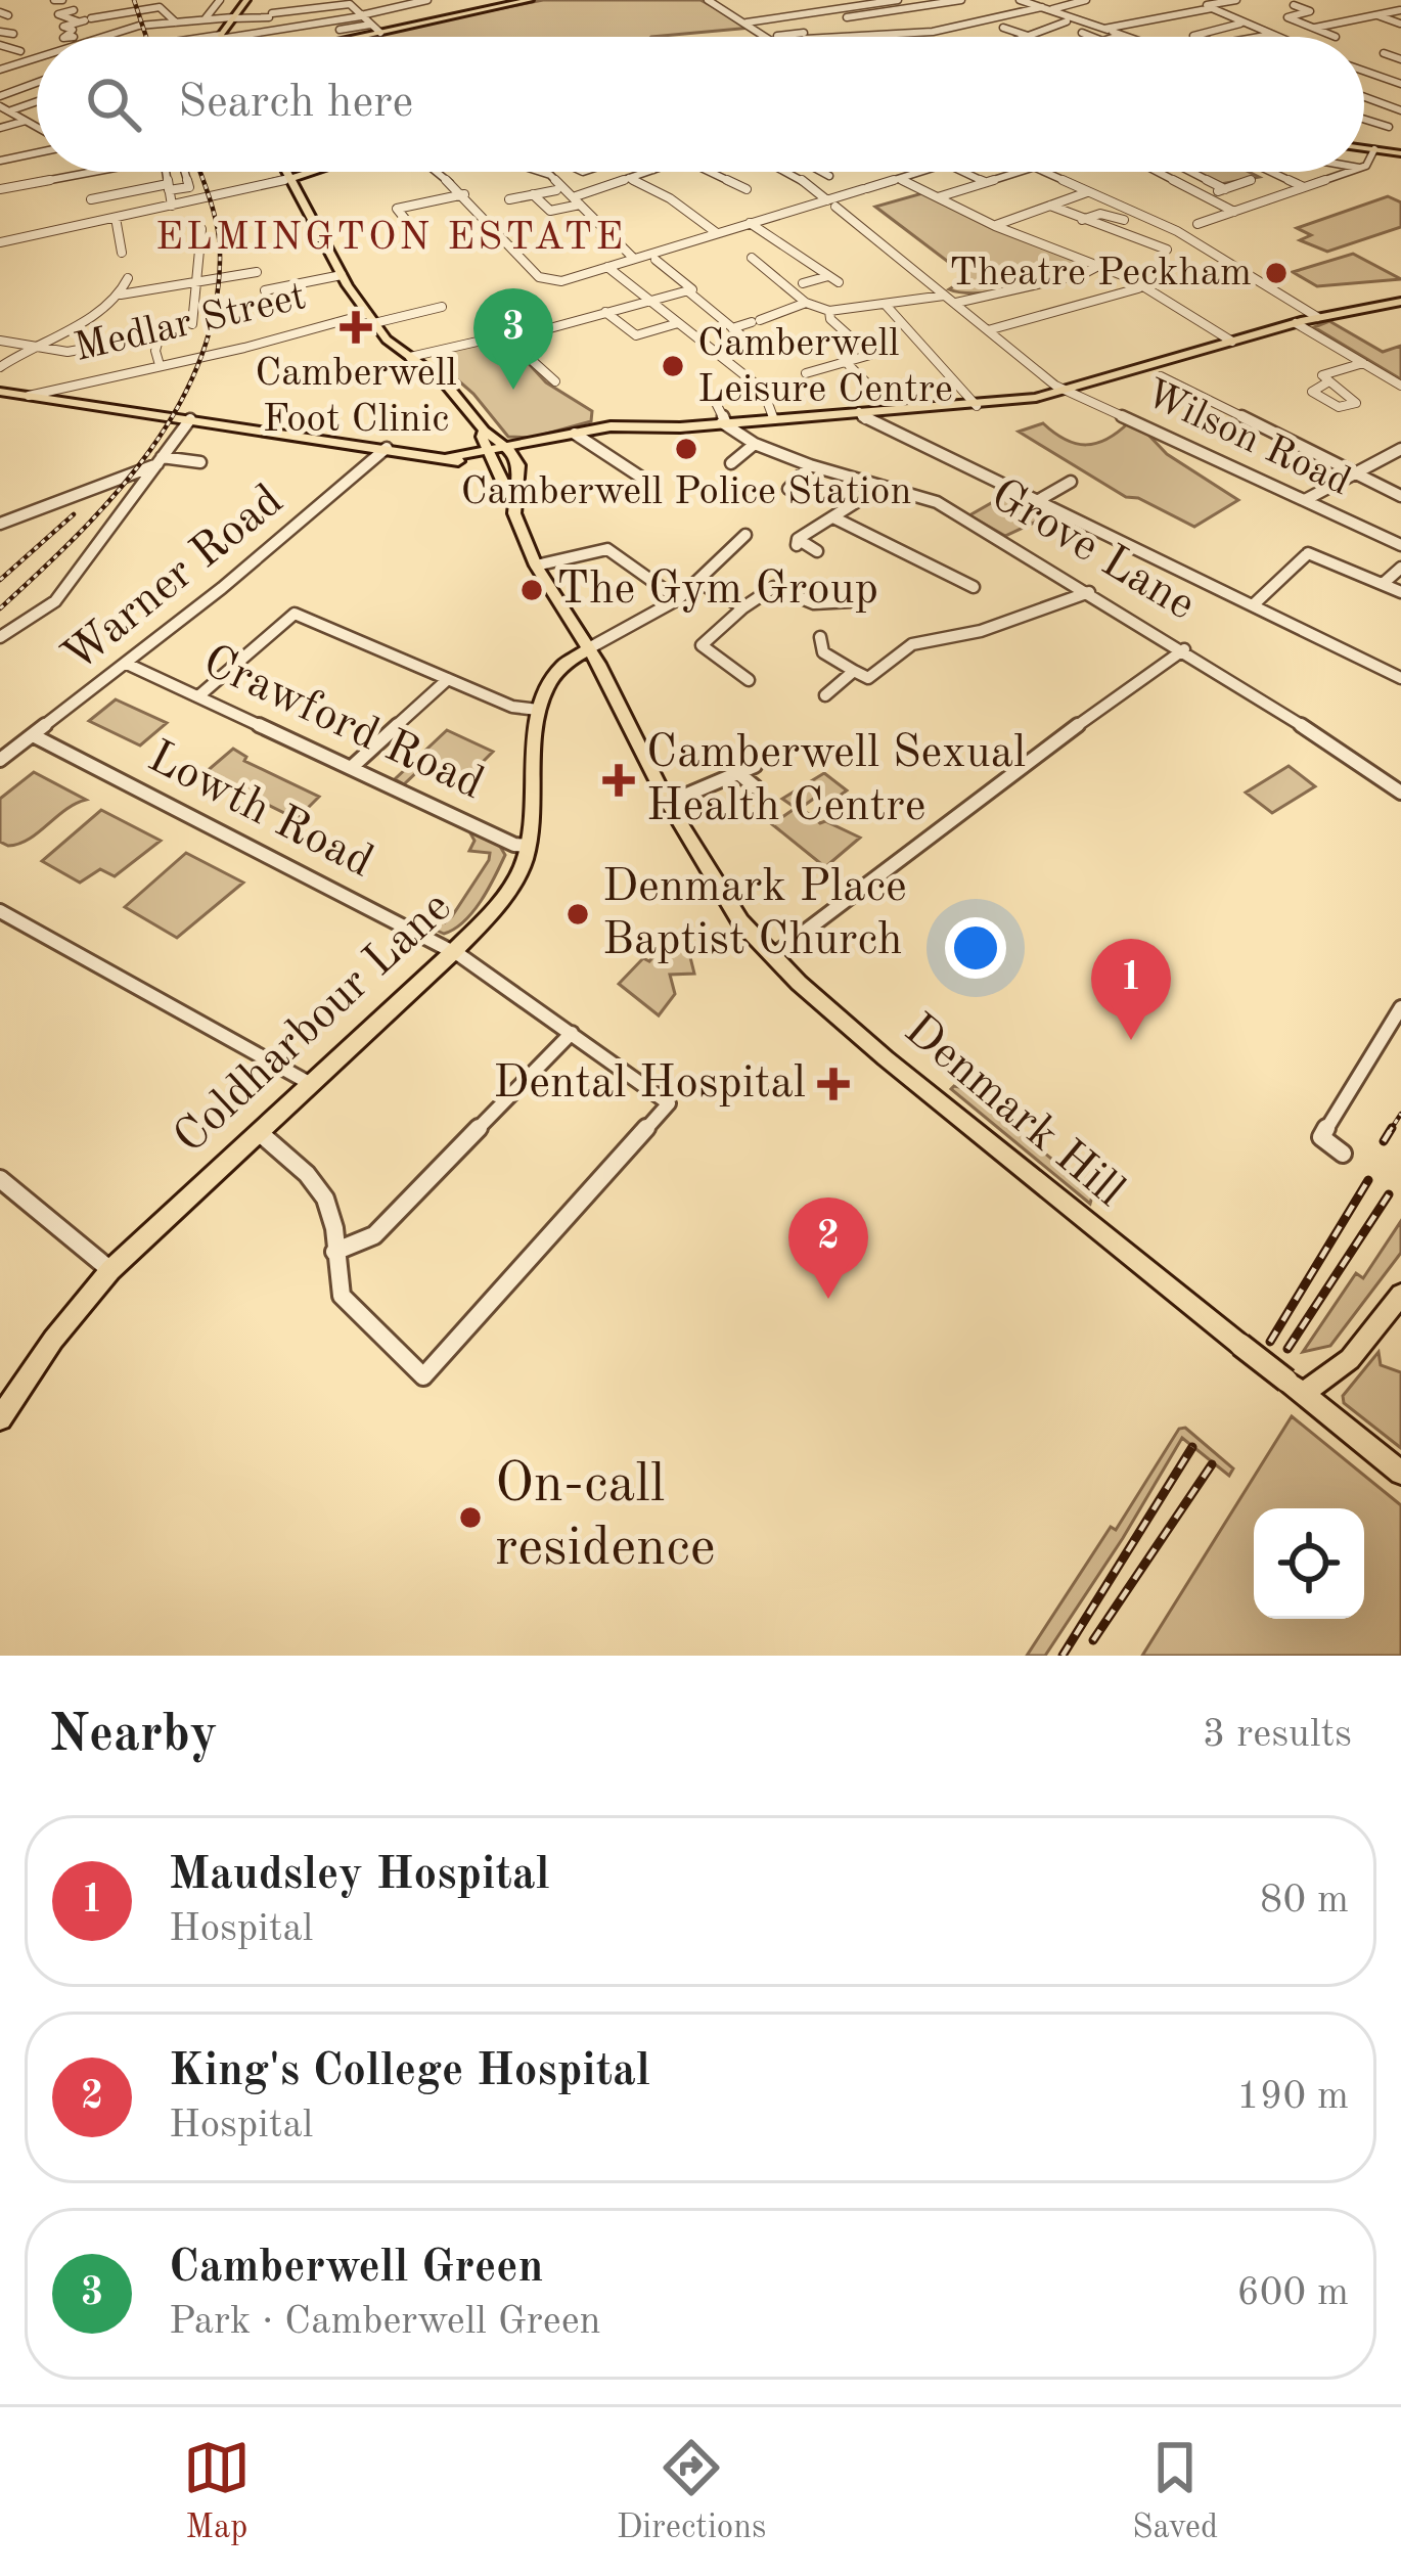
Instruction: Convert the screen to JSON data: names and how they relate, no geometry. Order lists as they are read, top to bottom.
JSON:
{
  "streets": {
    "main road": ["Coldharbour Lane", "Denmark Hill"],
    "street": [
      "Medlar Street",
      "Wilson Road",
      "Grove Lane",
      "Warner Road",
      "Crawford Road",
      "Lowth Road"
    ]
  },
  "crossings": [
    ["Warner Road", "Crawford Road"],
    ["Warner Road", "Lowth Road"],
    ["Crawford Road", "Coldharbour Lane"],
    ["Lowth Road", "Coldharbour Lane"]
  ],
  "districts": ["ELMINGTON ESTATE"],
  "places": {
    "other": [
      "Theatre Peckham",
      "Camberwell Leisure Centre",
      "Camberwell Police Station",
      "The Gym Group",
      "Denmark Place Baptist Church",
      "On-call residence"
    ],
    "health": ["Camberwell Foot Clinic", "Camberwell Sexual Health Centre", "Dental Hospital"]
  },
  "page": {
    "search": "Search here",
    "pins": ["3", "1", "2"],
    "heading": ["Nearby", "3 results"],
    "list": [
      {
        "mark": "1",
        "name": "Maudsley Hospital",
        "note": "Hospital",
        "value": "80 m"
      },
      {
        "mark": "2",
        "name": "King's College Hospital",
        "note": "Hospital",
        "value": "190 m"
      },
      {
        "mark": "3",
        "name": "Camberwell Green",
        "note": "Park · Camberwell Green",
        "value": "600 m"
      }
    ],
    "nav": ["Map", "Directions", "Saved"]
  }
}
